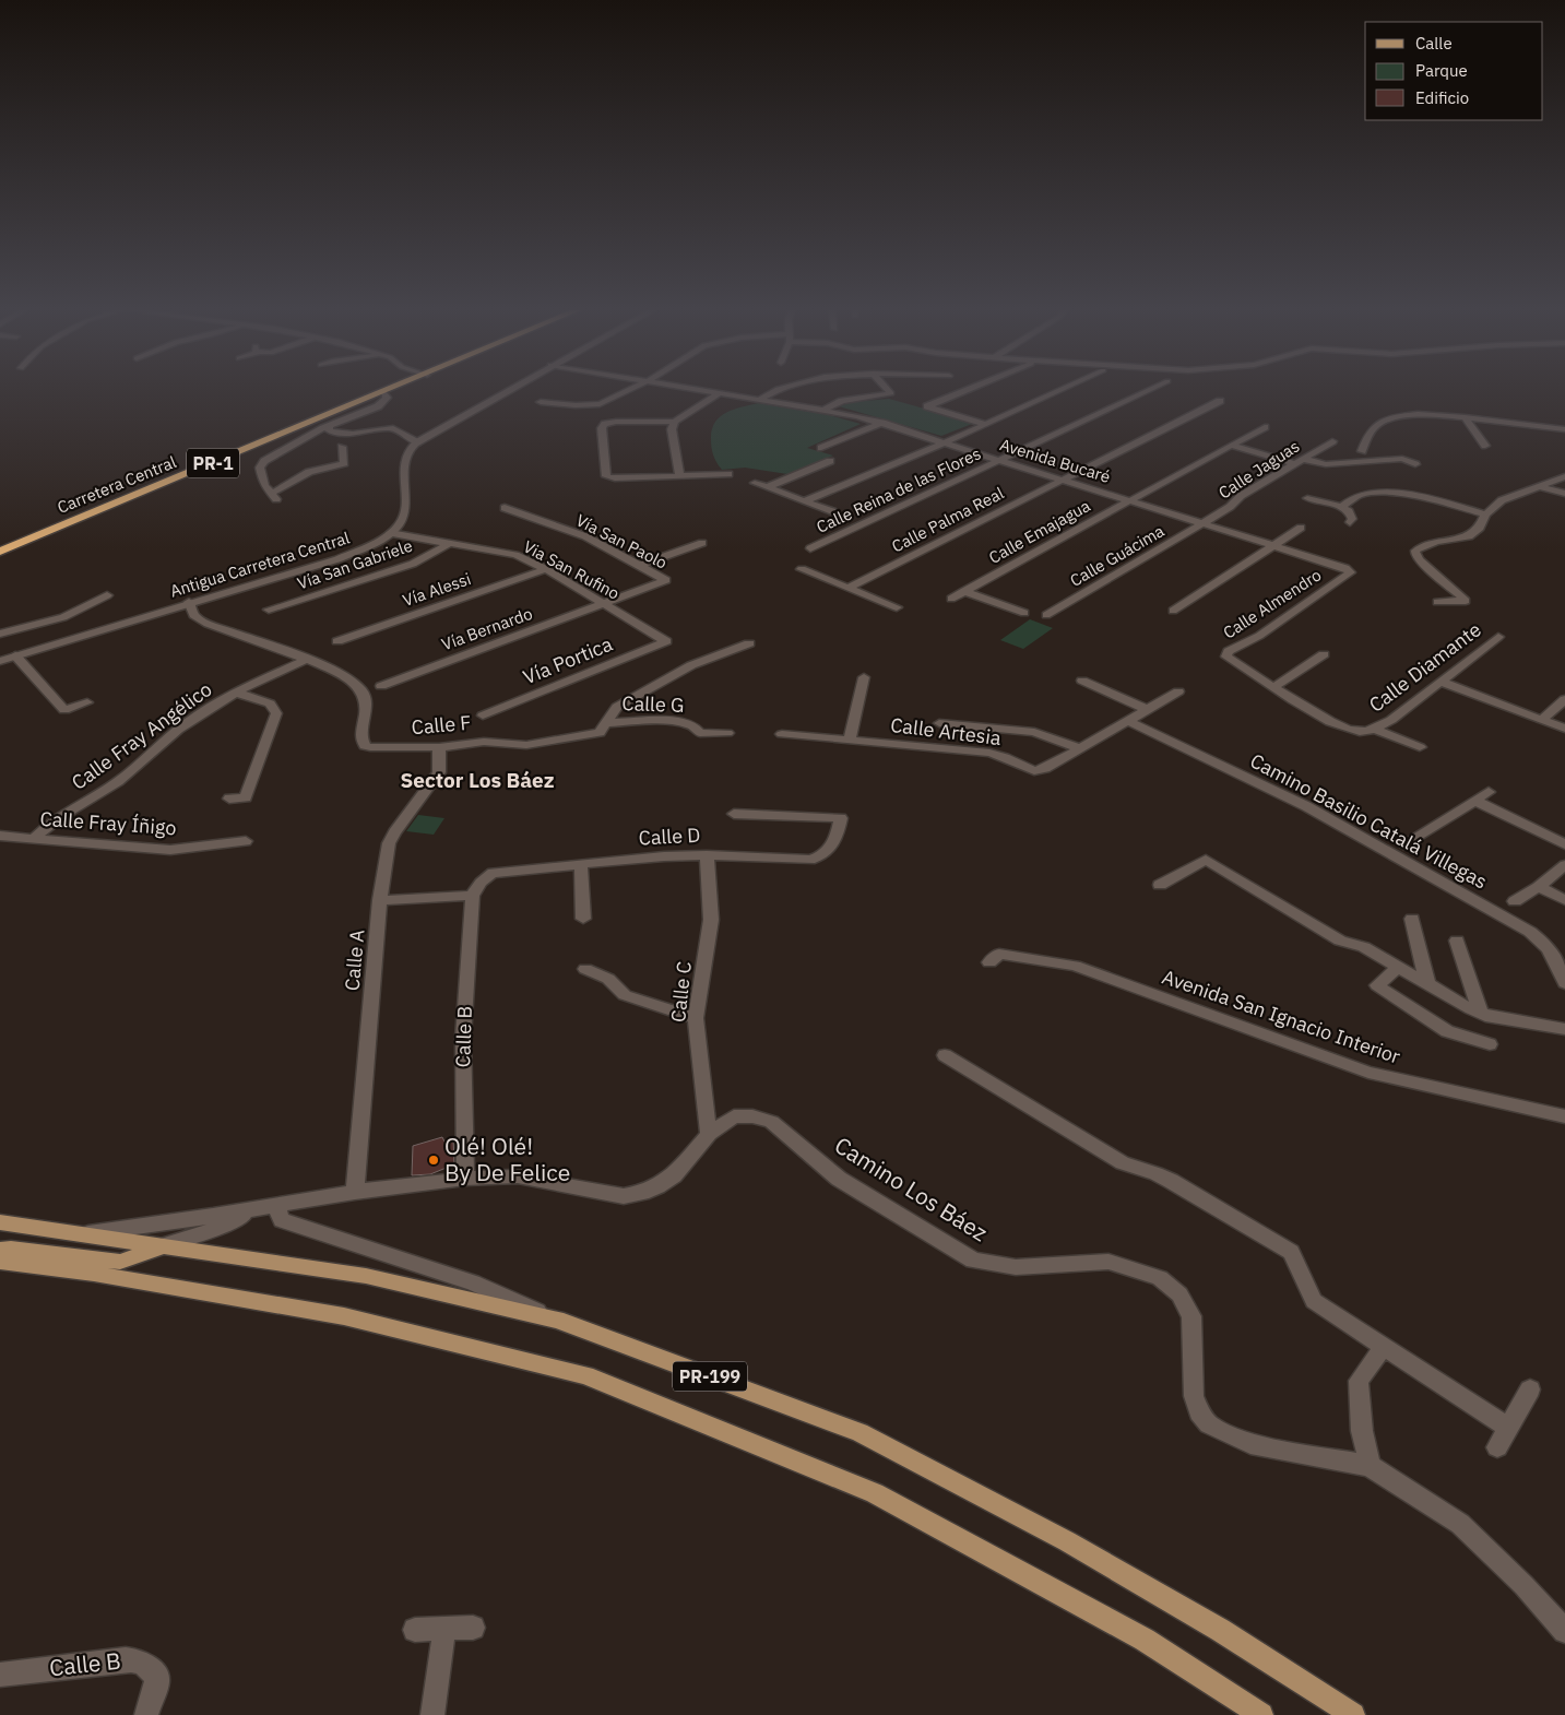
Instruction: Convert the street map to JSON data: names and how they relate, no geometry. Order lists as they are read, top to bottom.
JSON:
{
  "streets": {
    "highway": ["PR-1", "Carretera Central"],
    "main road": ["PR-199"],
    "street": [
      "Avenida Bucaré",
      "Calle Jaguas",
      "Calle Reina de las Flores",
      "Calle Palma Real",
      "Calle Emajagua",
      "Vía San Paolo",
      "Calle Guácima",
      "Antigua Carretera Central",
      "Vía San Gabriele",
      "Via San Rufino",
      "Vía Alessi",
      "Calle Almendro",
      "Vía Bernardo",
      "Vía Portica",
      "Calle Diamante",
      "Calle G",
      "Calle F",
      "Calle Artesia",
      "Calle Fray Angélico",
      "Camino Basilio Catalá Villegas",
      "Calle Fray Íñigo",
      "Calle D",
      "Calle A",
      "Calle C",
      "Avenida San Ignacio Interior",
      "Calle B",
      "Camino Los Báez"
    ]
  },
  "crossings": [
    ["Avenida Bucaré", "Calle Jaguas"],
    ["Avenida Bucaré", "Calle Reina de las Flores"],
    ["Avenida Bucaré", "Calle Palma Real"],
    ["Avenida Bucaré", "Calle Emajagua"],
    ["Avenida Bucaré", "Calle Guácima"],
    ["Avenida Bucaré", "Calle Almendro"],
    ["Calle Jaguas", "Calle Guácima"],
    ["Vía San Paolo", "Via San Rufino"],
    ["Vía San Paolo", "Vía Bernardo"],
    ["Antigua Carretera Central", "Via San Rufino"],
    ["Antigua Carretera Central", "Calle F"],
    ["Vía San Gabriele", "Via San Rufino"],
    ["Via San Rufino", "Vía Alessi"],
    ["Via San Rufino", "Vía Bernardo"],
    ["Via San Rufino", "Vía Portica"],
    ["Calle G", "Calle F"],
    ["Calle F", "Calle Fray Angélico"],
    ["Calle F", "Calle A"],
    ["Calle Artesia", "Camino Basilio Catalá Villegas"],
    ["Calle Fray Angélico", "Calle Fray Íñigo"],
    ["Calle D", "Calle C"],
    ["Calle D", "Calle B"],
    ["Calle A", "Camino Los Báez"],
    ["Calle C", "Camino Los Báez"],
    ["Calle B", "Camino Los Báez"]
  ],
  "districts": ["Sector Los Báez"],
  "places": ["Olé! Olé! By De Felice"],
  "legend": ["Calle", "Parque", "Edificio"]
}
